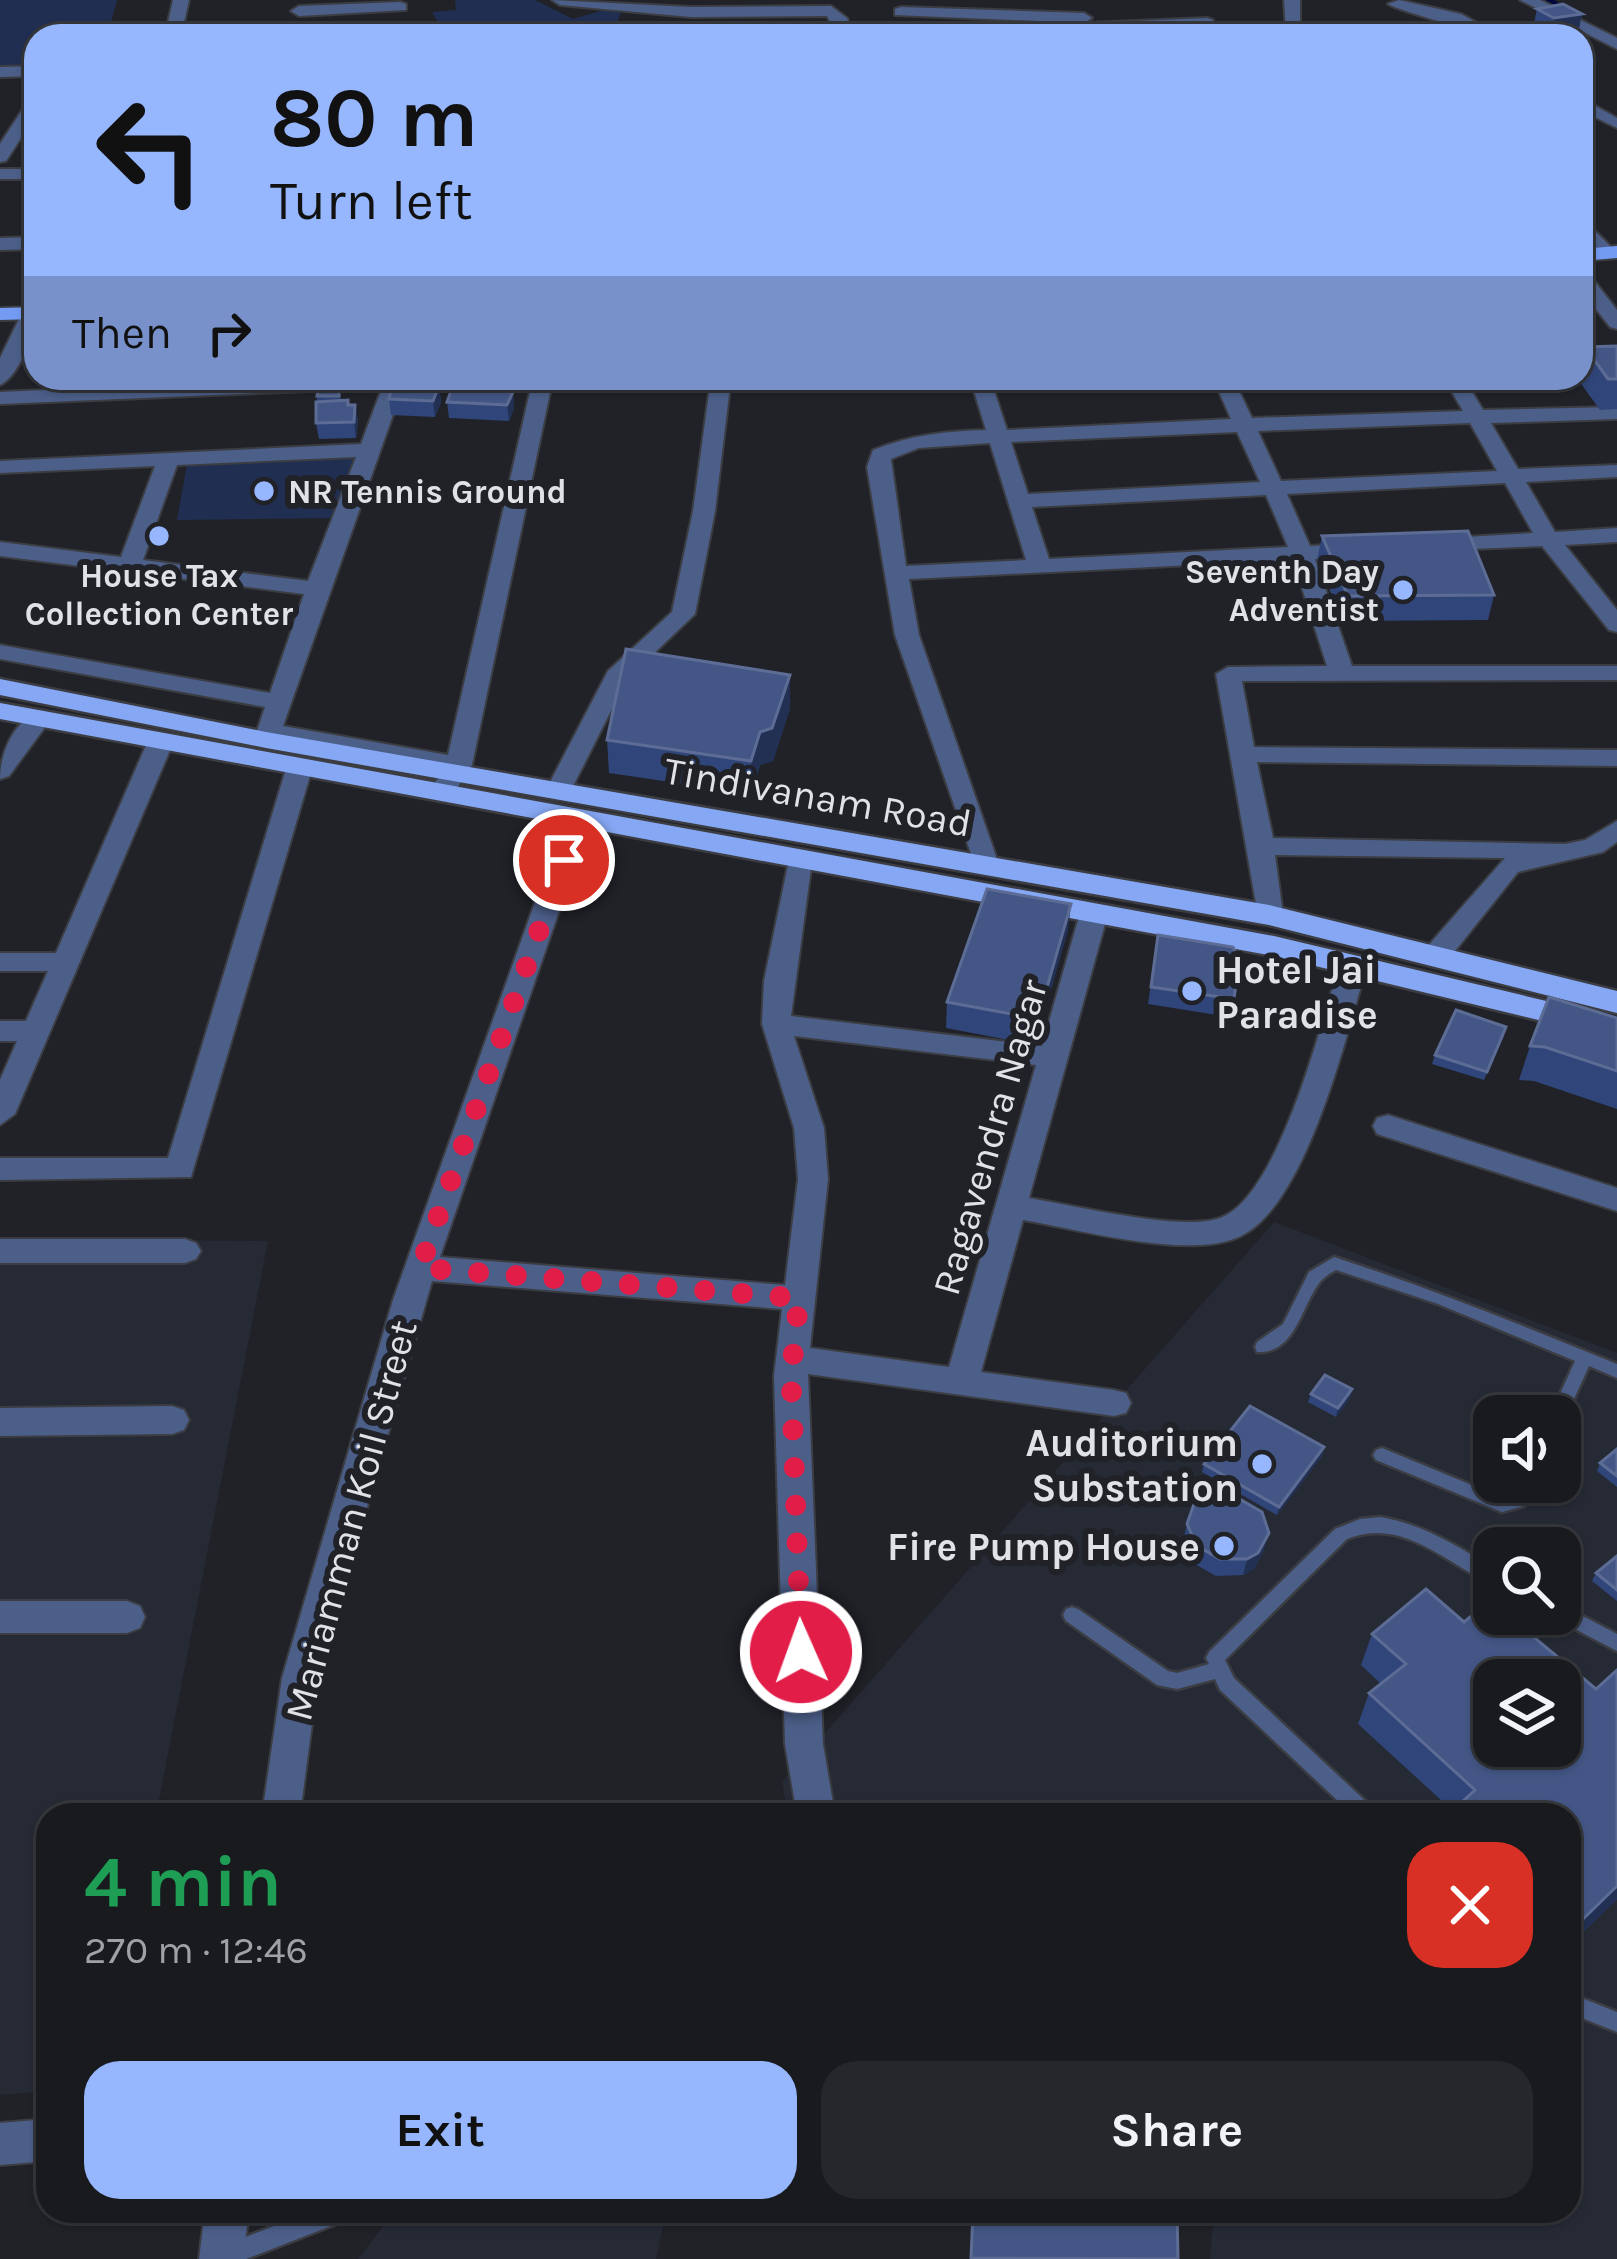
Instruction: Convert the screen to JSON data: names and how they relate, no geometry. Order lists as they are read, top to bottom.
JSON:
{
  "streets": {
    "highway": ["Tindivanam Road"],
    "street": ["Ragavendra Nagar", "Mariamman Koil Street"]
  },
  "places": [
    "NR Tennis Ground",
    "House Tax Collection Center",
    "Seventh Day Adventist",
    "Hotel Jai Paradise",
    "Auditorium Substation",
    "Fire Pump House"
  ],
  "page": {
    "turn": ["80 m", "Turn left"],
    "then": "Then",
    "heading": ["4 min", "270 m · 12:46"],
    "buttons": ["Exit", "Share"]
  }
}
